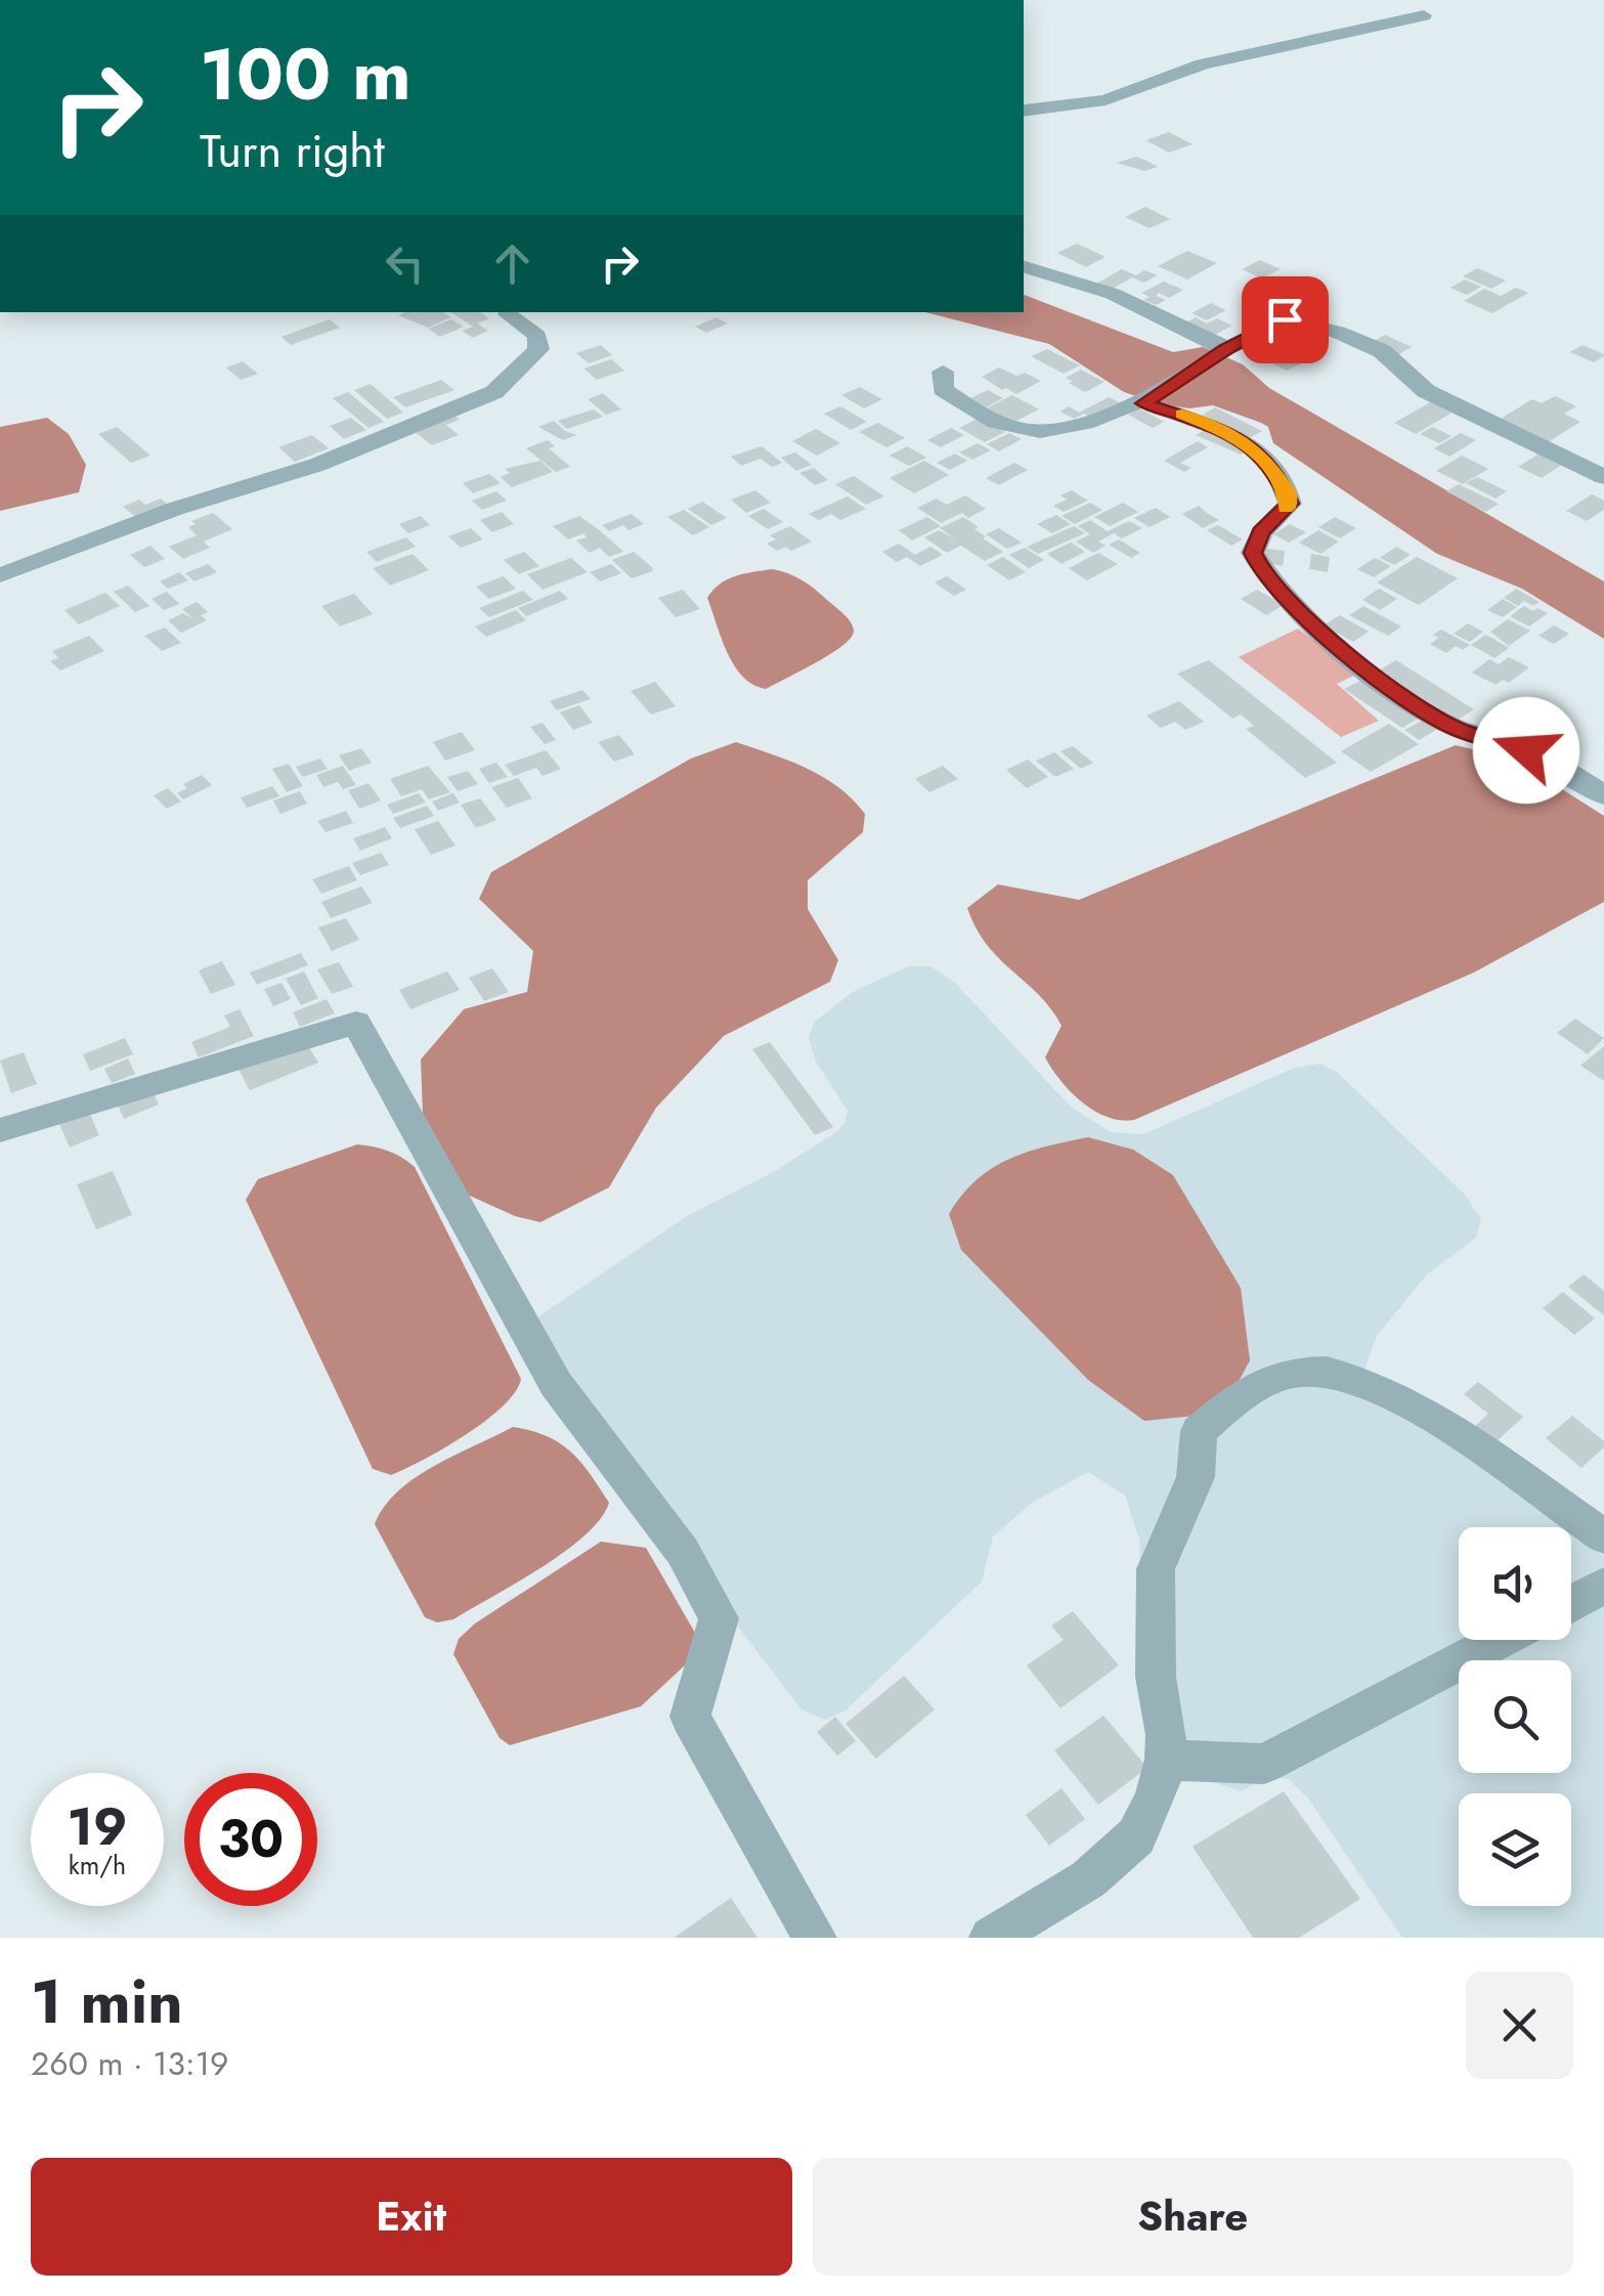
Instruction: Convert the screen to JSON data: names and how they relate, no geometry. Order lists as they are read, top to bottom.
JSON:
{
  "page": {
    "turn": ["100 m", "Turn right"],
    "speed": "19 km/h",
    "limit": "30",
    "heading": ["1 min", "260 m · 13:19"],
    "buttons": ["Exit", "Share"]
  }
}
